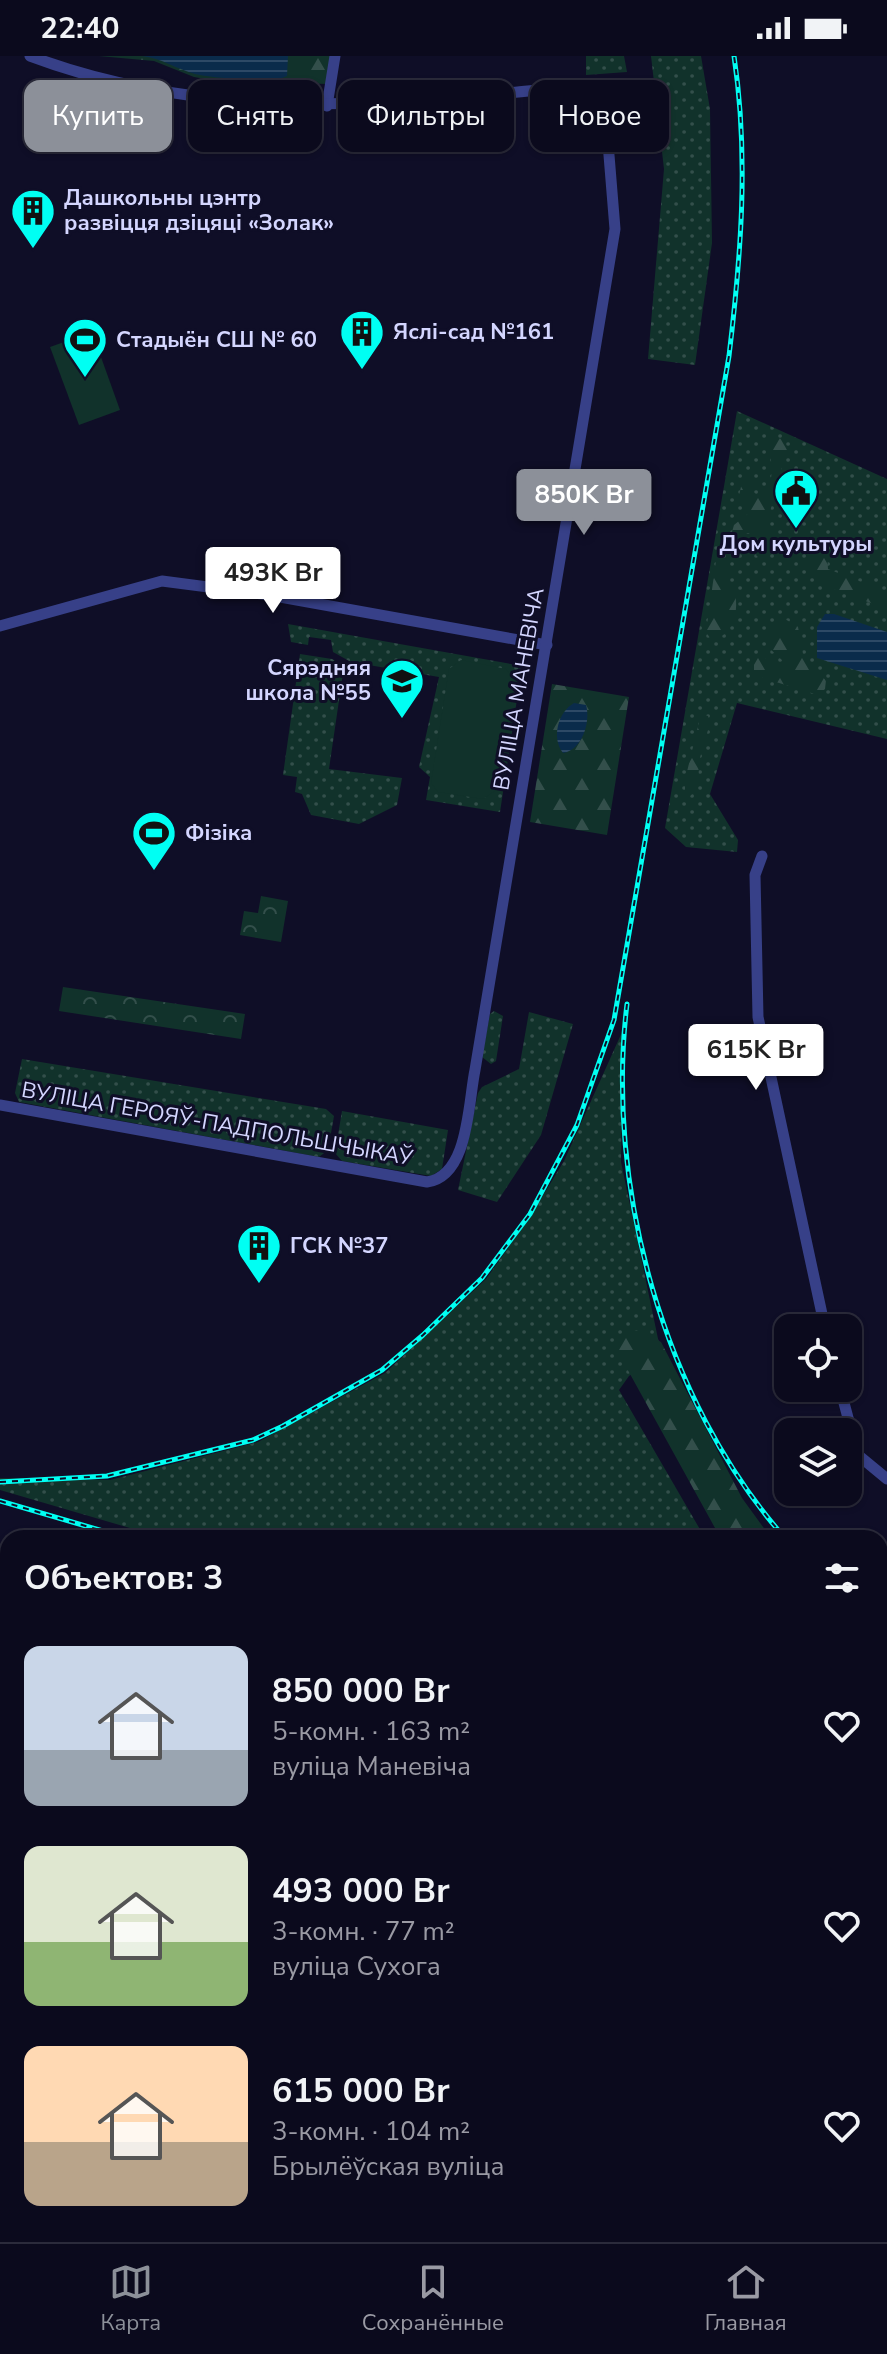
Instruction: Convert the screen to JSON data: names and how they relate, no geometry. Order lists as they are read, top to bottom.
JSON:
{
  "streets": {
    "street": ["ВУЛІЦА МАНЕВІЧА", "ВУЛІЦА ГЕРОЯЎ-ПАДПОЛЬШЧЫКАЎ"]
  },
  "crossings": [
    ["ВУЛІЦА МАНЕВІЧА", "ВУЛІЦА ГЕРОЯЎ-ПАДПОЛЬШЧЫКАЎ"]
  ],
  "places": {
    "building": ["Дашкольны цэнтр развіцця дзіцяці «Золак»", "Яслі-сад №161", "ГСК №37"],
    "sports": ["Стадыён СШ № 60", "Фізіка"],
    "public building": ["Дом культуры"],
    "school or university": ["Сярэдняя школа №55"]
  },
  "page": {
    "status": "22:40",
    "chip": [
      "Купить",
      "Снять",
      "Фильтры",
      "Новое"
    ],
    "price": ["850K Br", "493K Br", "615K Br"],
    "heading": "Объектов: 3",
    "list": [
      {
        "name": "850 000 Br",
        "note": "5-комн. · 163 m² · вуліца Маневіча"
      },
      {
        "name": "493 000 Br",
        "note": "3-комн. · 77 m² · вуліца Сухога"
      },
      {
        "name": "615 000 Br",
        "note": "3-комн. · 104 m² · Брылёўская вуліца"
      }
    ],
    "tabs": ["Карта", "Сохранённые", "Главная"]
  }
}
